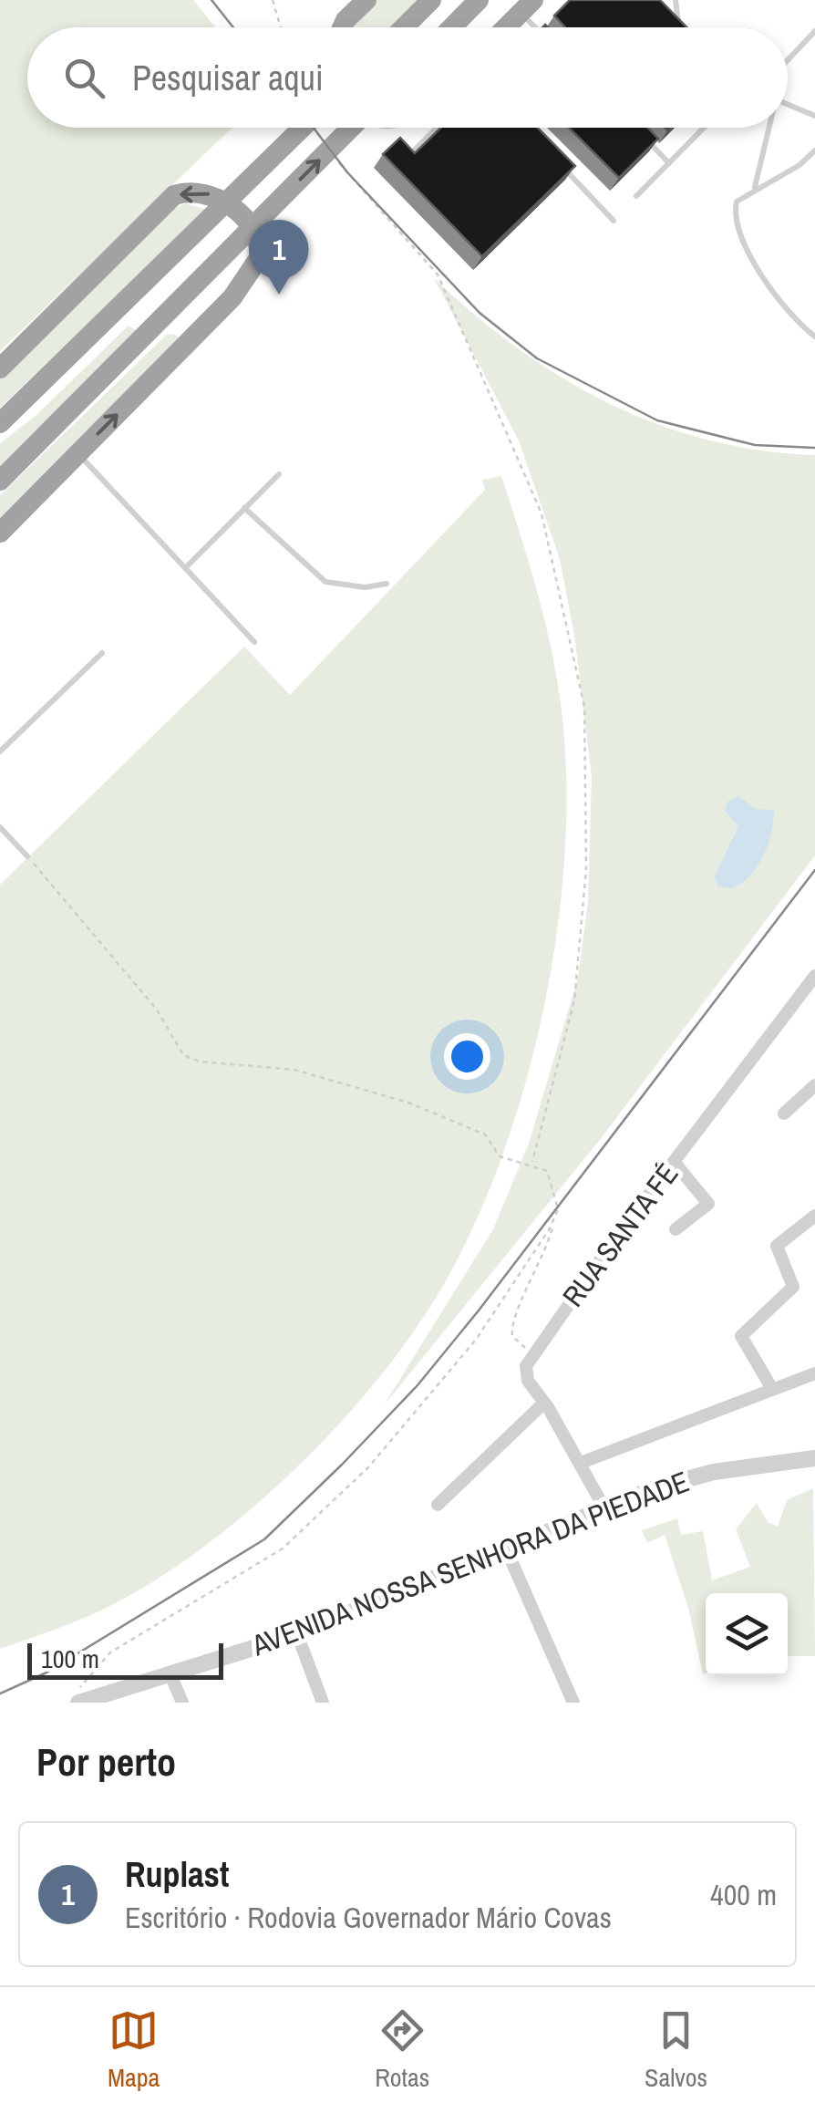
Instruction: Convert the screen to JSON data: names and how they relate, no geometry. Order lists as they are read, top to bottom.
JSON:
{
  "streets": {
    "street": ["RUA SANTA FÉ", "AVENIDA NOSSA SENHORA DA PIEDADE"]
  },
  "scale_bar": "100 m",
  "page": {
    "search": "Pesquisar aqui",
    "pins": "1",
    "scale": "100 m",
    "heading": "Por perto",
    "list": [
      {
        "mark": "1",
        "name": "Ruplast",
        "note": "Escritório · Rodovia Governador Mário Covas",
        "value": "400 m"
      }
    ],
    "nav": ["Mapa", "Rotas", "Salvos"]
  }
}
